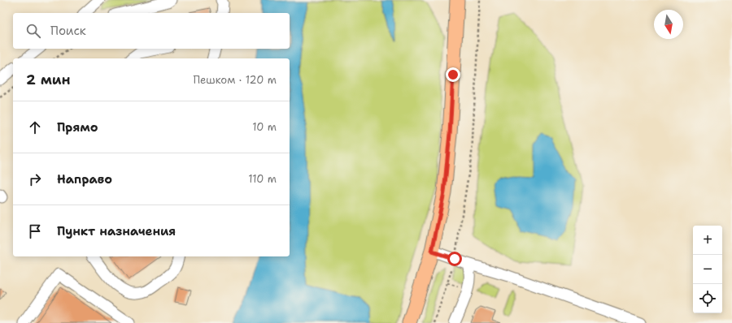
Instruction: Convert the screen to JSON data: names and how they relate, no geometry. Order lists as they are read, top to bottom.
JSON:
{
  "north": "bottom",
  "page": {
    "search": "Поиск",
    "heading": ["2 мин", "Пешком · 120 m"],
    "list": [
      ["Прямо", "10 m"],
      ["Направо", "110 m"],
      "Пункт назначения"
    ],
    "map_buttons": ["+", "−"]
  }
}
